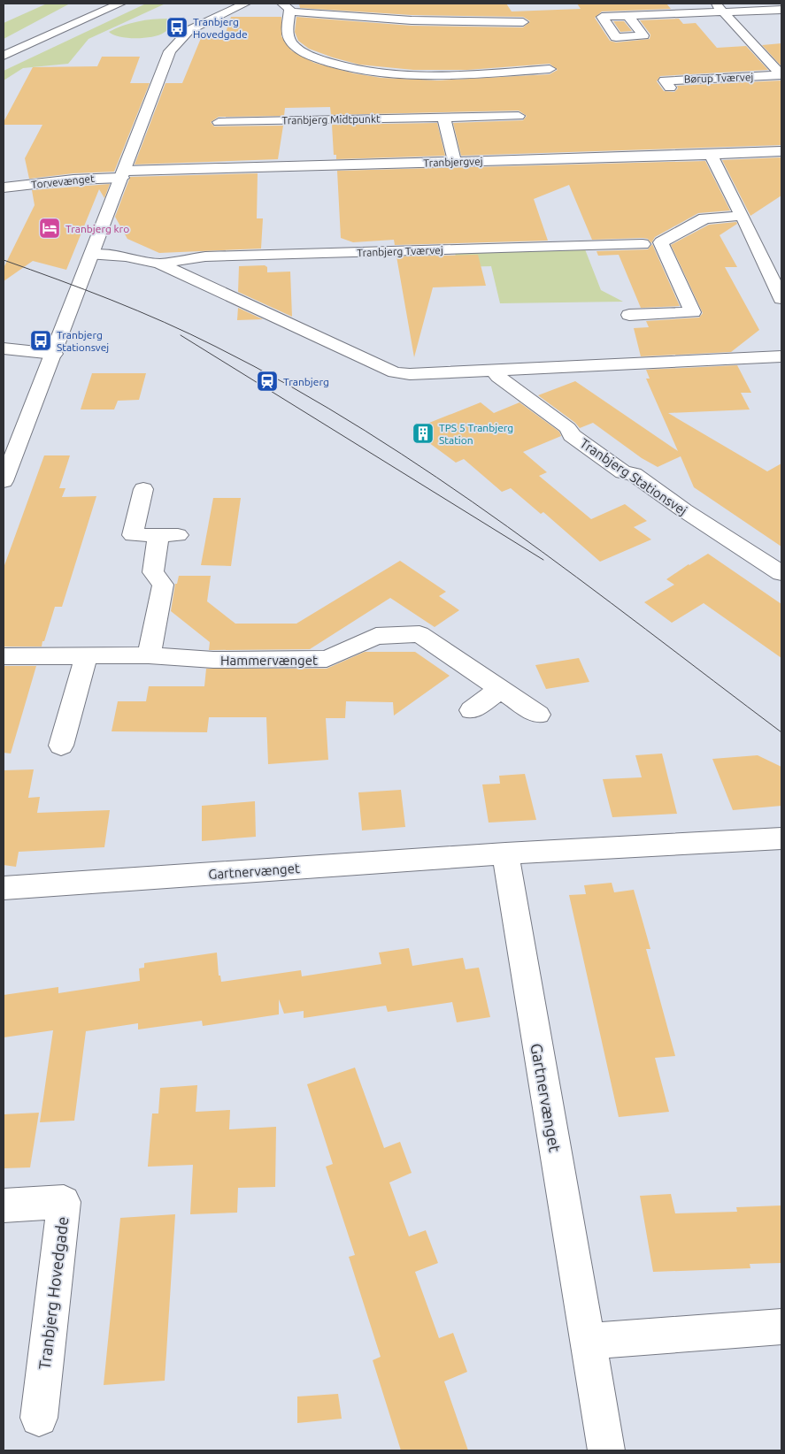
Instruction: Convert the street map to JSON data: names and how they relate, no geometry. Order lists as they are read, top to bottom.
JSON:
{
  "streets": {
    "street": [
      "Børup Tværvej",
      "Tranbjerg Midtpunkt",
      "Tranbjergvej",
      "Torvevænget",
      "Tranbjerg Tværvej",
      "Tranbjerg Stationsvej",
      "Hammervænget",
      "Gartnervænget",
      "Tranbjerg Hovedgade"
    ]
  },
  "crossings": [
    ["Tranbjergvej", "Torvevænget"]
  ],
  "places": {
    "bus stop": ["Tranbjerg Hovedgade", "Tranbjerg Stationsvej"],
    "hotel": ["Tranbjerg kro"],
    "station": ["Tranbjerg"],
    "building": ["TPS 5 Tranbjerg Station"]
  }
}
